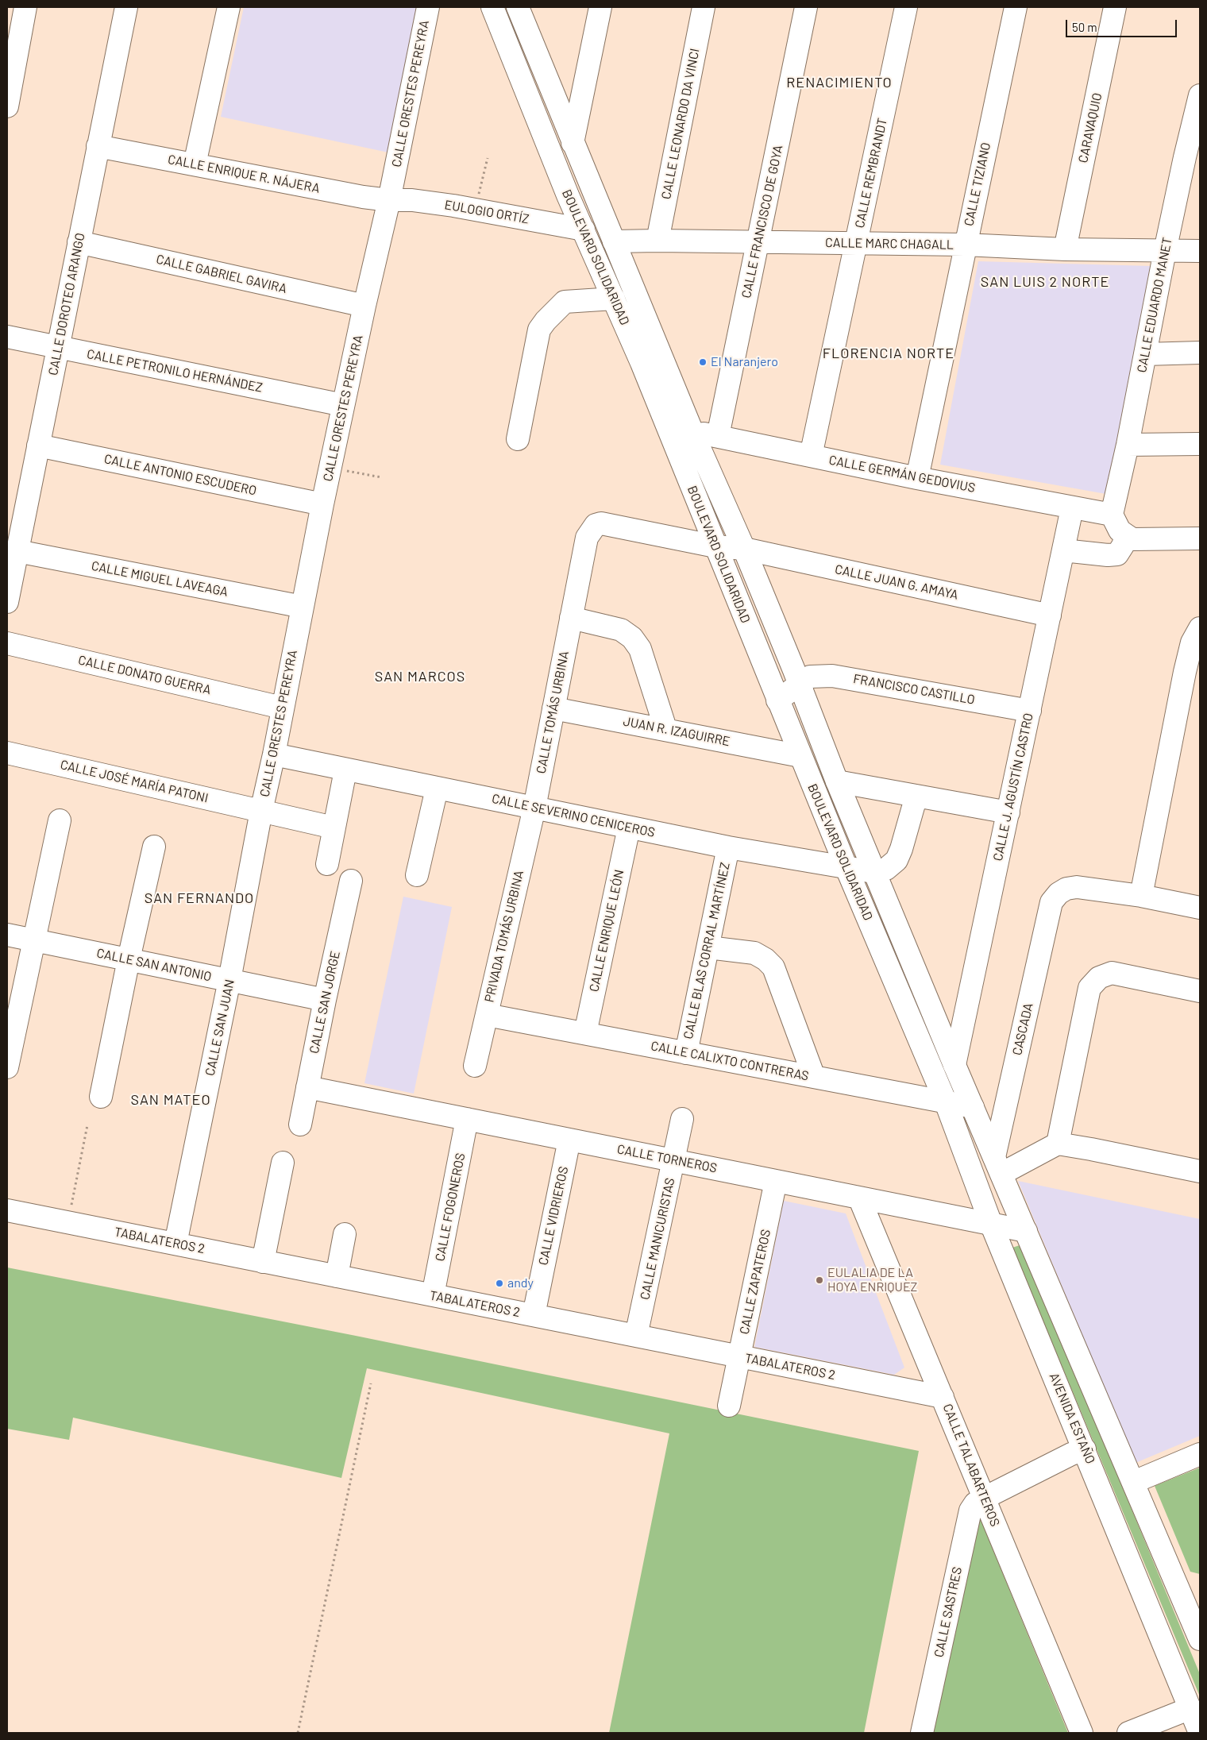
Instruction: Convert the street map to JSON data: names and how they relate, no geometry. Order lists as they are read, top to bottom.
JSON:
{
  "streets": {
    "street": [
      "CALLE ORESTES PEREYRA",
      "CALLE LEONARDO DA VINCI",
      "CARAVAQUIO",
      "CALLE REMBRANDT",
      "CALLE ENRIQUE R. NÁJERA",
      "CALLE TIZIANO",
      "EULOGIO ORTÍZ",
      "CALLE FRANCISCO DE GOYA",
      "CALLE MARC CHAGALL",
      "BOULEVARD SOLIDARIDAD",
      "CALLE GABRIEL GAVIRA",
      "CALLE DOROTEO ARANGO",
      "CALLE EDUARDO MANET",
      "CALLE PETRONILO HERNÁNDEZ",
      "CALLE GERMÁN GEDOVIUS",
      "CALLE ANTONIO ESCUDERO",
      "CALLE MIGUEL LAVEAGA",
      "CALLE JUAN G. AMAYA",
      "CALLE DONATO GUERRA",
      "FRANCISCO CASTILLO",
      "CALLE TOMÁS URBINA",
      "JUAN R. IZAGUIRRE",
      "CALLE JOSÉ MARÍA PATONI",
      "CALLE J. AGUSTÍN CASTRO",
      "CALLE SEVERINO CENICEROS",
      "CALLE ENRIQUE LEÓN",
      "PRIVADA TOMÁS URBINA",
      "CALLE BLAS CORRAL MARTÍNEZ",
      "CALLE SAN ANTONIO",
      "CALLE SAN JORGE",
      "CALLE SAN JUAN",
      "CASCADA",
      "CALLE CALIXTO CONTRERAS",
      "CALLE TORNEROS",
      "CALLE FOGONEROS",
      "CALLE VIDRIEROS",
      "CALLE MANICURISTAS",
      "TABALATEROS 2",
      "CALLE ZAPATEROS",
      "AVENIDA ESTAÑO",
      "CALLE TALABARTEROS",
      "CALLE SASTRES"
    ]
  },
  "crossings": [
    ["CALLE ORESTES PEREYRA", "CALLE ENRIQUE R. NÁJERA"],
    ["CALLE ORESTES PEREYRA", "EULOGIO ORTÍZ"],
    ["CALLE ORESTES PEREYRA", "CALLE GABRIEL GAVIRA"],
    ["CALLE ORESTES PEREYRA", "CALLE PETRONILO HERNÁNDEZ"],
    ["CALLE ORESTES PEREYRA", "CALLE ANTONIO ESCUDERO"],
    ["CALLE ORESTES PEREYRA", "CALLE MIGUEL LAVEAGA"],
    ["CALLE ORESTES PEREYRA", "CALLE DONATO GUERRA"],
    ["CALLE ORESTES PEREYRA", "CALLE JOSÉ MARÍA PATONI"],
    ["CALLE ORESTES PEREYRA", "CALLE SEVERINO CENICEROS"],
    ["CALLE ORESTES PEREYRA", "CALLE SAN JUAN"],
    ["CALLE LEONARDO DA VINCI", "CALLE MARC CHAGALL"],
    ["CARAVAQUIO", "CALLE MARC CHAGALL"],
    ["CALLE REMBRANDT", "CALLE MARC CHAGALL"],
    ["CALLE REMBRANDT", "CALLE GERMÁN GEDOVIUS"],
    ["CALLE ENRIQUE R. NÁJERA", "EULOGIO ORTÍZ"],
    ["CALLE ENRIQUE R. NÁJERA", "CALLE DOROTEO ARANGO"],
    ["CALLE TIZIANO", "CALLE MARC CHAGALL"],
    ["CALLE TIZIANO", "CALLE GERMÁN GEDOVIUS"],
    ["EULOGIO ORTÍZ", "BOULEVARD SOLIDARIDAD"],
    ["CALLE FRANCISCO DE GOYA", "CALLE MARC CHAGALL"],
    ["CALLE FRANCISCO DE GOYA", "CALLE GERMÁN GEDOVIUS"],
    ["CALLE MARC CHAGALL", "BOULEVARD SOLIDARIDAD"],
    ["CALLE MARC CHAGALL", "CALLE EDUARDO MANET"],
    ["BOULEVARD SOLIDARIDAD", "CALLE GERMÁN GEDOVIUS"],
    ["BOULEVARD SOLIDARIDAD", "CALLE JUAN G. AMAYA"],
    ["BOULEVARD SOLIDARIDAD", "FRANCISCO CASTILLO"],
    ["BOULEVARD SOLIDARIDAD", "JUAN R. IZAGUIRRE"],
    ["BOULEVARD SOLIDARIDAD", "CALLE J. AGUSTÍN CASTRO"],
    ["BOULEVARD SOLIDARIDAD", "CALLE SEVERINO CENICEROS"],
    ["BOULEVARD SOLIDARIDAD", "CALLE CALIXTO CONTRERAS"],
    ["BOULEVARD SOLIDARIDAD", "AVENIDA ESTAÑO"],
    ["CALLE GABRIEL GAVIRA", "CALLE DOROTEO ARANGO"],
    ["CALLE DOROTEO ARANGO", "CALLE PETRONILO HERNÁNDEZ"],
    ["CALLE DOROTEO ARANGO", "CALLE ANTONIO ESCUDERO"],
    ["CALLE DOROTEO ARANGO", "CALLE MIGUEL LAVEAGA"],
    ["CALLE EDUARDO MANET", "CALLE GERMÁN GEDOVIUS"],
    ["CALLE GERMÁN GEDOVIUS", "CALLE J. AGUSTÍN CASTRO"],
    ["CALLE JUAN G. AMAYA", "CALLE TOMÁS URBINA"],
    ["CALLE JUAN G. AMAYA", "CALLE J. AGUSTÍN CASTRO"],
    ["FRANCISCO CASTILLO", "CALLE J. AGUSTÍN CASTRO"],
    ["CALLE TOMÁS URBINA", "JUAN R. IZAGUIRRE"],
    ["CALLE TOMÁS URBINA", "CALLE SEVERINO CENICEROS"],
    ["CALLE TOMÁS URBINA", "PRIVADA TOMÁS URBINA"],
    ["CALLE JOSÉ MARÍA PATONI", "CALLE SAN JUAN"],
    ["CALLE SEVERINO CENICEROS", "CALLE ENRIQUE LEÓN"],
    ["CALLE SEVERINO CENICEROS", "PRIVADA TOMÁS URBINA"],
    ["CALLE SEVERINO CENICEROS", "CALLE BLAS CORRAL MARTÍNEZ"],
    ["CALLE ENRIQUE LEÓN", "CALLE CALIXTO CONTRERAS"],
    ["PRIVADA TOMÁS URBINA", "CALLE CALIXTO CONTRERAS"],
    ["CALLE BLAS CORRAL MARTÍNEZ", "CALLE CALIXTO CONTRERAS"],
    ["CALLE SAN ANTONIO", "CALLE SAN JORGE"],
    ["CALLE SAN ANTONIO", "CALLE SAN JUAN"],
    ["CALLE SAN JORGE", "CALLE TORNEROS"],
    ["CALLE SAN JUAN", "TABALATEROS 2"],
    ["CALLE CALIXTO CONTRERAS", "AVENIDA ESTAÑO"],
    ["CALLE TORNEROS", "CALLE FOGONEROS"],
    ["CALLE TORNEROS", "CALLE VIDRIEROS"],
    ["CALLE TORNEROS", "CALLE MANICURISTAS"],
    ["CALLE TORNEROS", "CALLE ZAPATEROS"],
    ["CALLE TORNEROS", "AVENIDA ESTAÑO"],
    ["CALLE TORNEROS", "CALLE TALABARTEROS"],
    ["CALLE FOGONEROS", "TABALATEROS 2"],
    ["CALLE VIDRIEROS", "TABALATEROS 2"],
    ["CALLE MANICURISTAS", "TABALATEROS 2"],
    ["TABALATEROS 2", "CALLE ZAPATEROS"],
    ["TABALATEROS 2", "CALLE TALABARTEROS"],
    ["AVENIDA ESTAÑO", "CALLE SASTRES"],
    ["CALLE TALABARTEROS", "CALLE SASTRES"]
  ],
  "districts": [
    "RENACIMIENTO",
    "SAN LUIS 2 NORTE",
    "FLORENCIA NORTE",
    "SAN MARCOS",
    "SAN FERNANDO",
    "SAN MATEO"
  ],
  "places": ["El Naranjero", "EULALIA DE LA HOYA ENRIQUEZ", "andy"],
  "scale_bar": "50 m"
}
